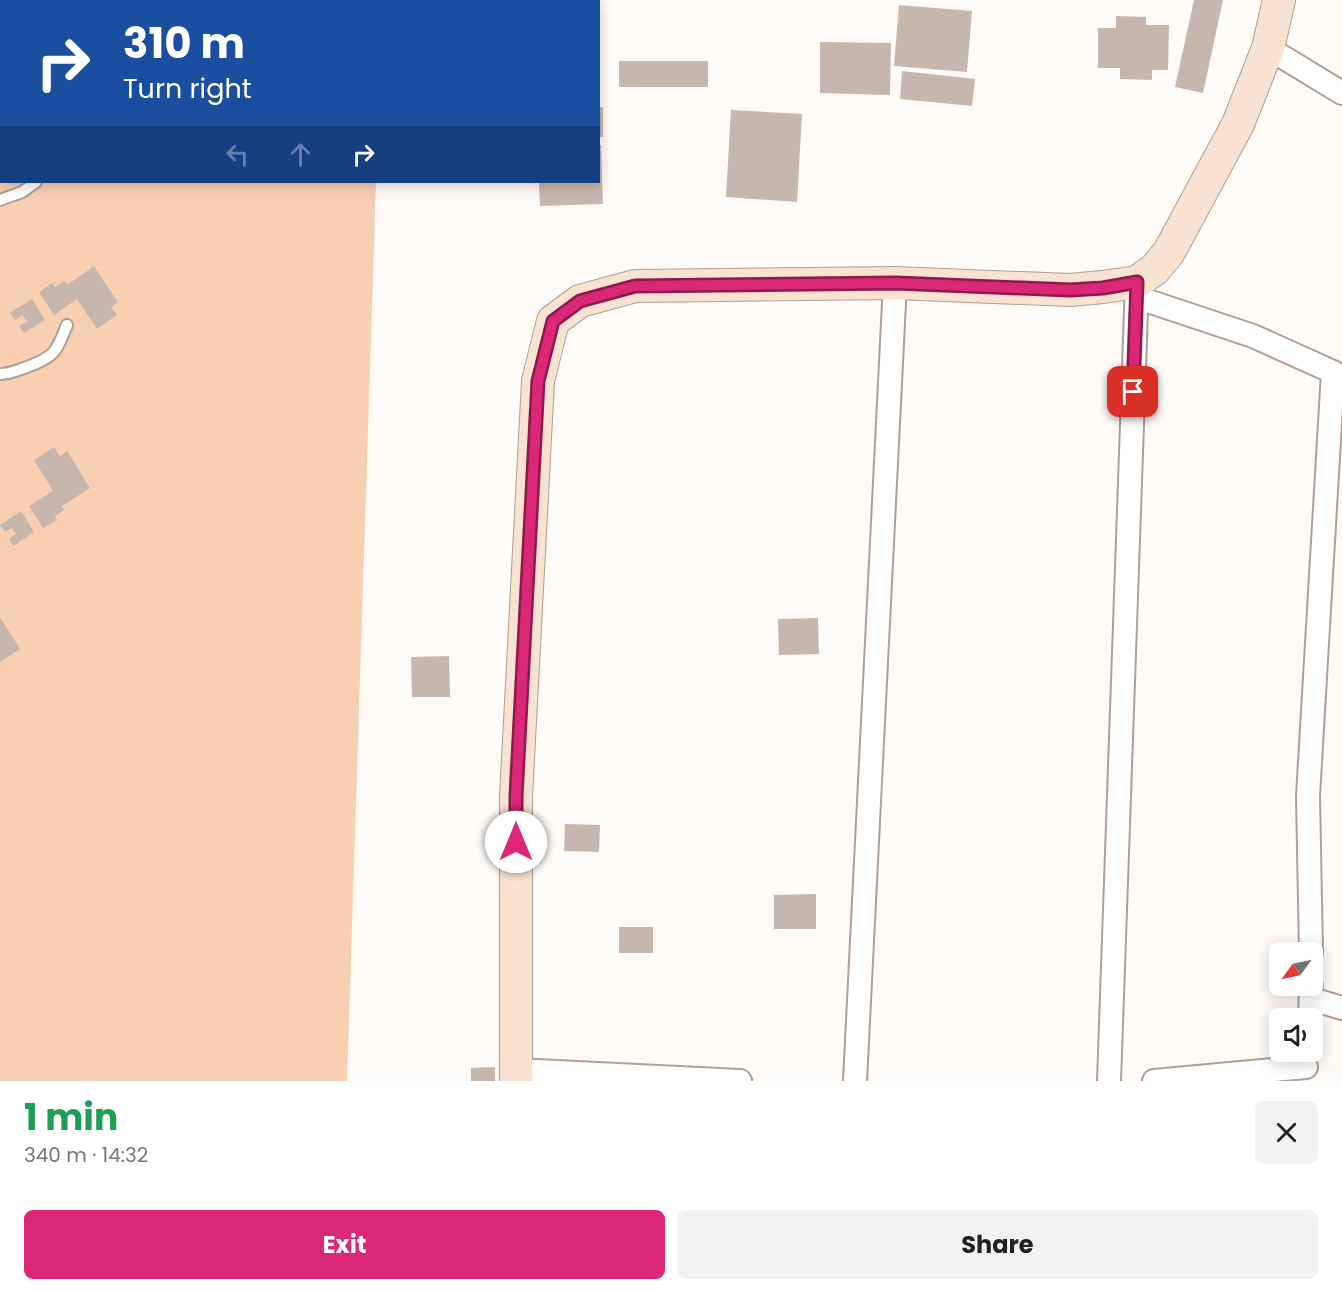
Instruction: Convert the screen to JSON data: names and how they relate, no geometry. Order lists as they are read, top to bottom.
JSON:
{
  "north": "bottom left",
  "page": {
    "turn": ["310 m", "Turn right"],
    "heading": ["1 min", "340 m · 14:32"],
    "buttons": ["Exit", "Share"]
  }
}
